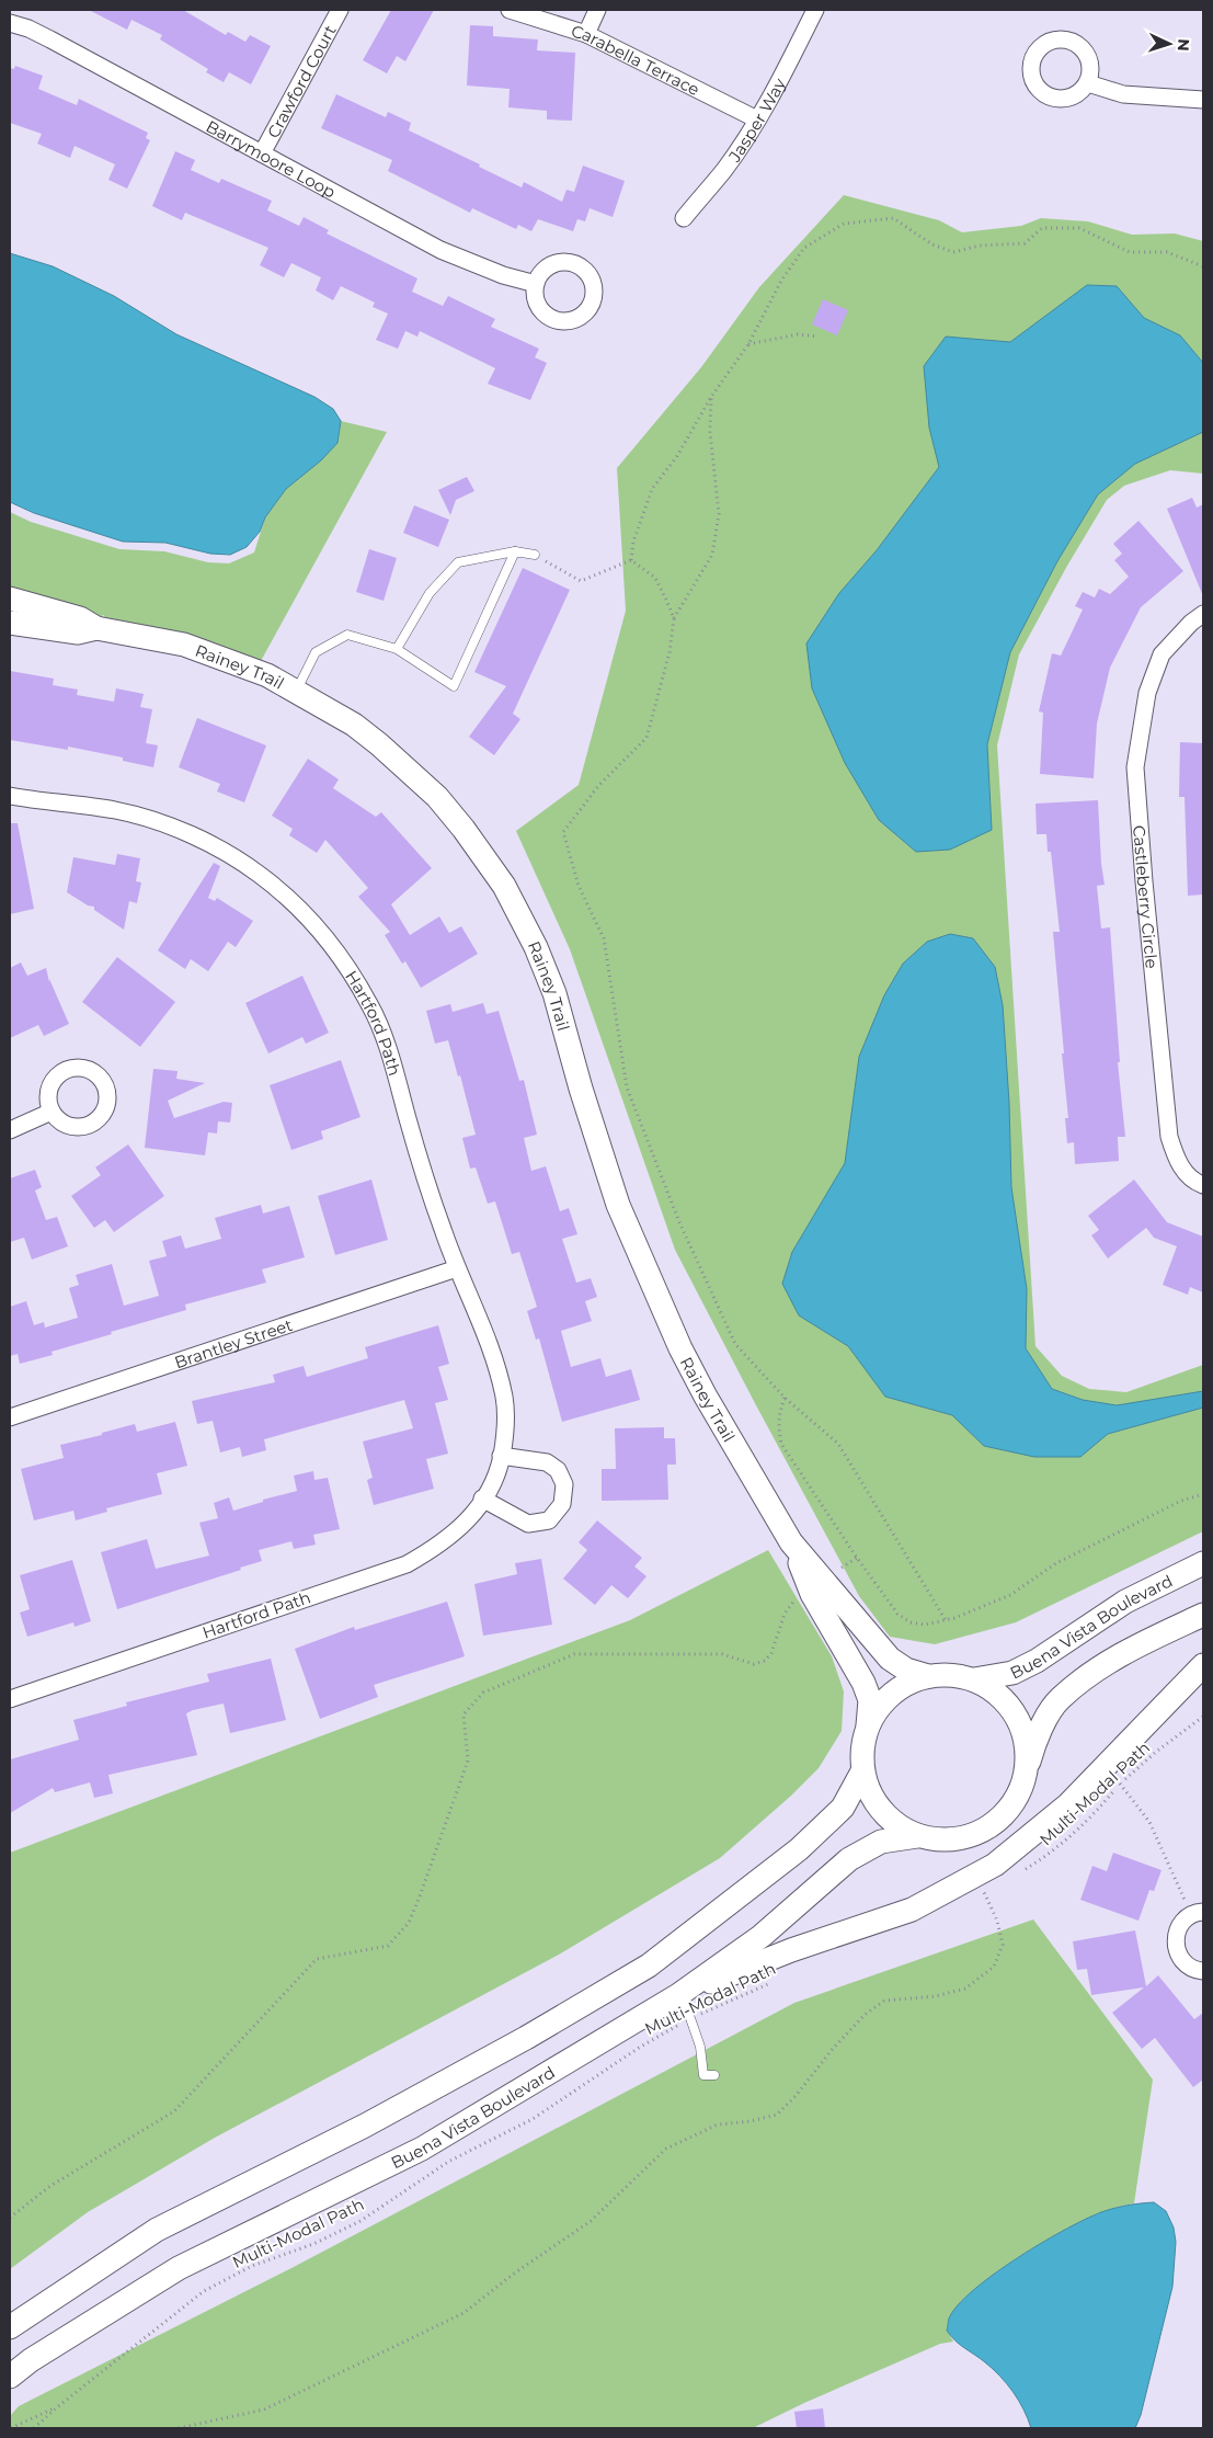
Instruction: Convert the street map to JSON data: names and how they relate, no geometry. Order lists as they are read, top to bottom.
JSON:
{
  "streets": {
    "main road": ["Rainey Trail", "Buena Vista Boulevard"],
    "street": [
      "Carabella Terrace",
      "Crawford Court",
      "Jasper Way",
      "Barrymoore Loop",
      "Castleberry Circle",
      "Hartford Path",
      "Brantley Street"
    ],
    "path": ["Multi-Modal Path"]
  },
  "crossings": [
    ["Carabella Terrace", "Jasper Way"],
    ["Crawford Court", "Barrymoore Loop"],
    ["Rainey Trail", "Buena Vista Boulevard"],
    ["Hartford Path", "Brantley Street"]
  ],
  "north": "right"
}
